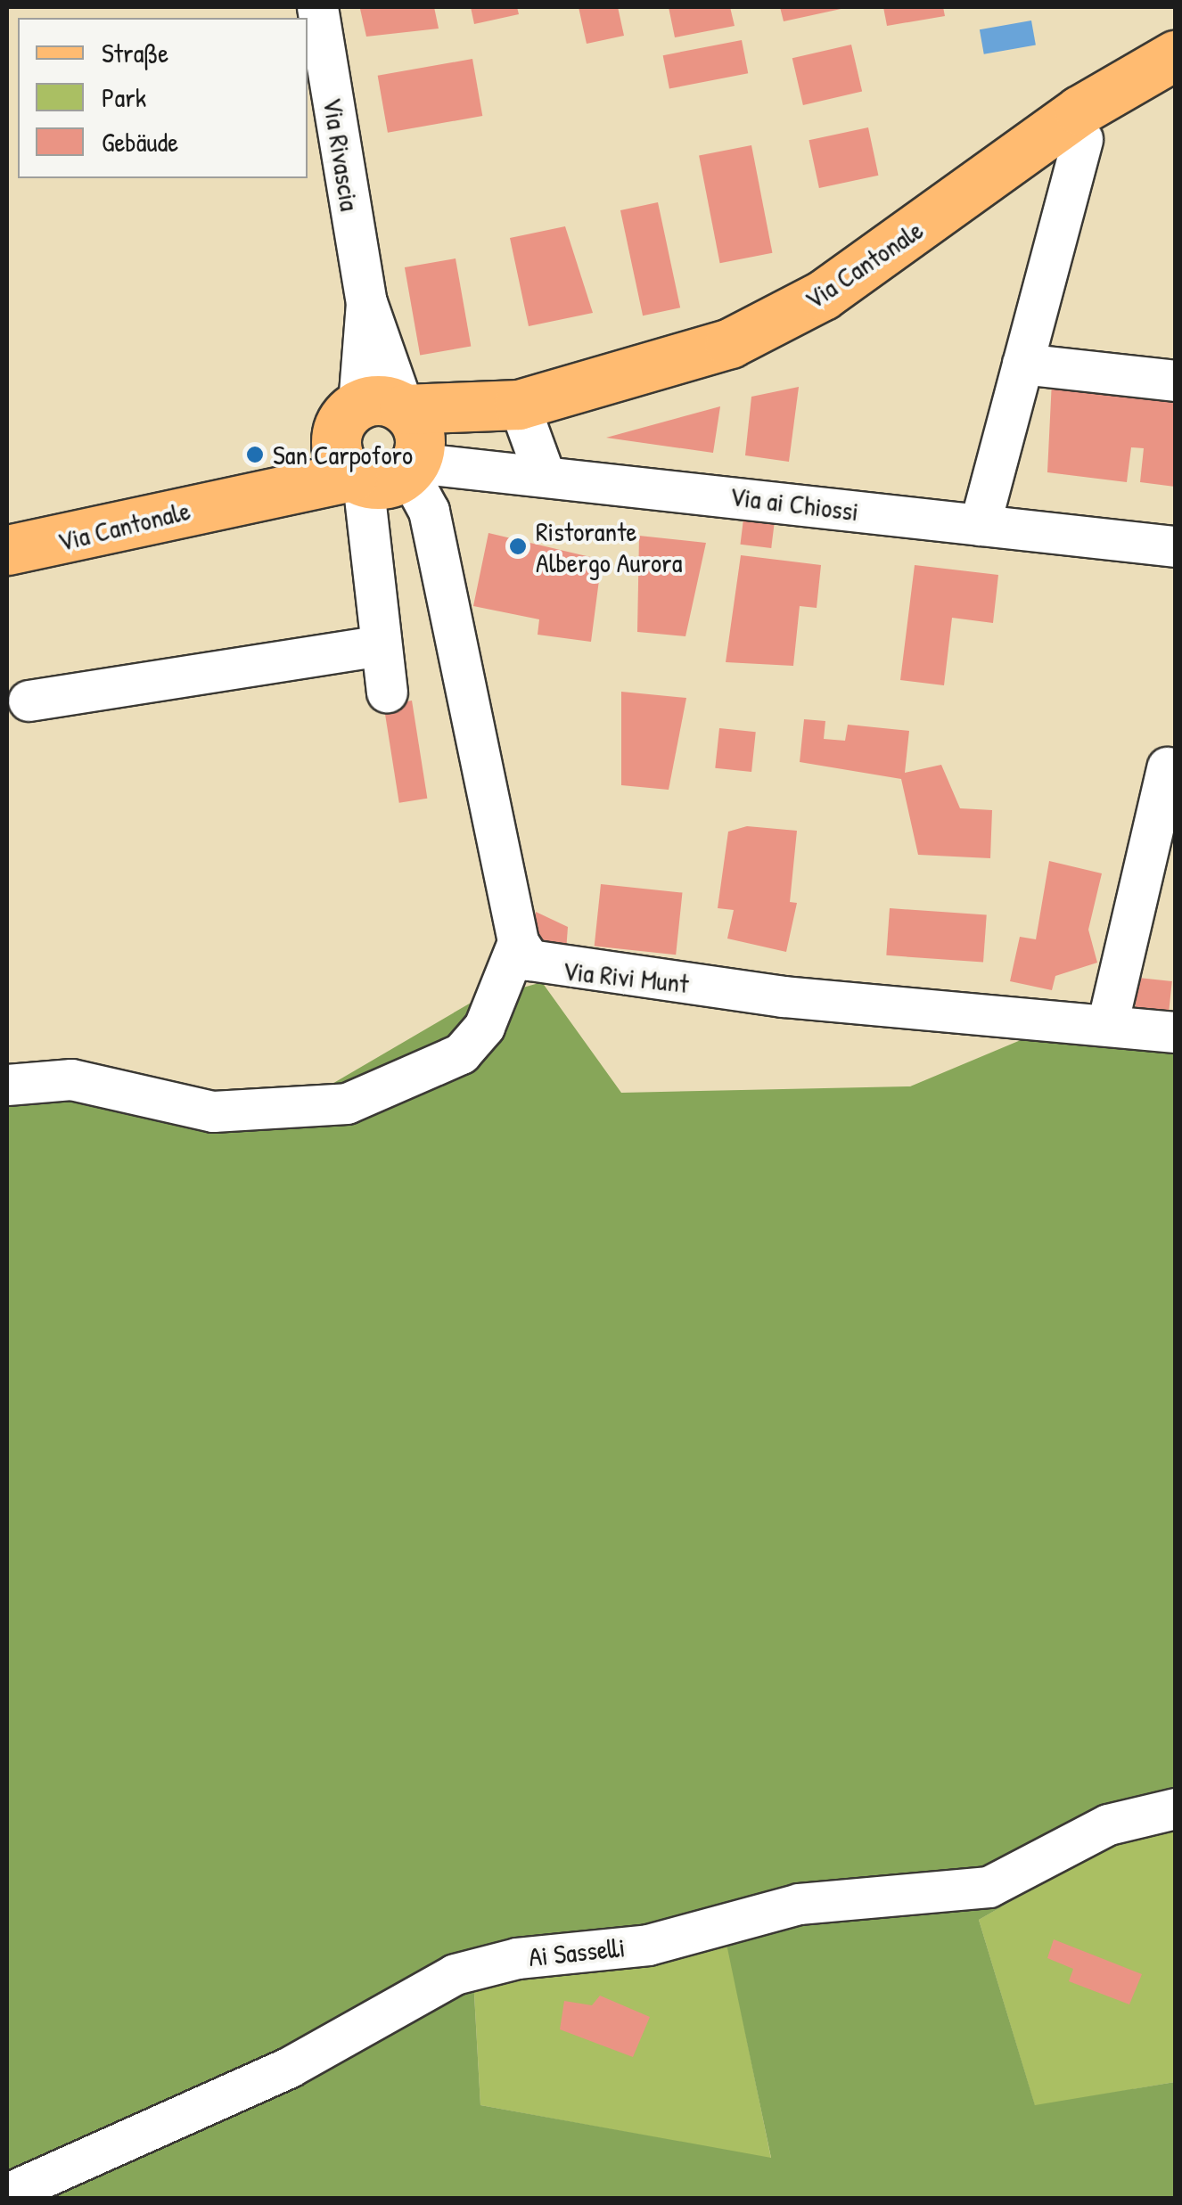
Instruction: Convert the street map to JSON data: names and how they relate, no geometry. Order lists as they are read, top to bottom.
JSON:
{
  "streets": {
    "main road": ["Via Cantonale"],
    "street": [
      "Via Rivascia",
      "Via ai Chiossi",
      "Via Rivi Munt",
      "Ai Sasselli"
    ]
  },
  "crossings": [
    ["Via Rivascia", "Via Cantonale"],
    ["Via Rivascia", "Via ai Chiossi"],
    ["Via Cantonale", "Via ai Chiossi"]
  ],
  "places": ["San Carpoforo", "Ristorante Albergo Aurora"],
  "legend": ["Straße", "Park", "Gebäude"]
}
